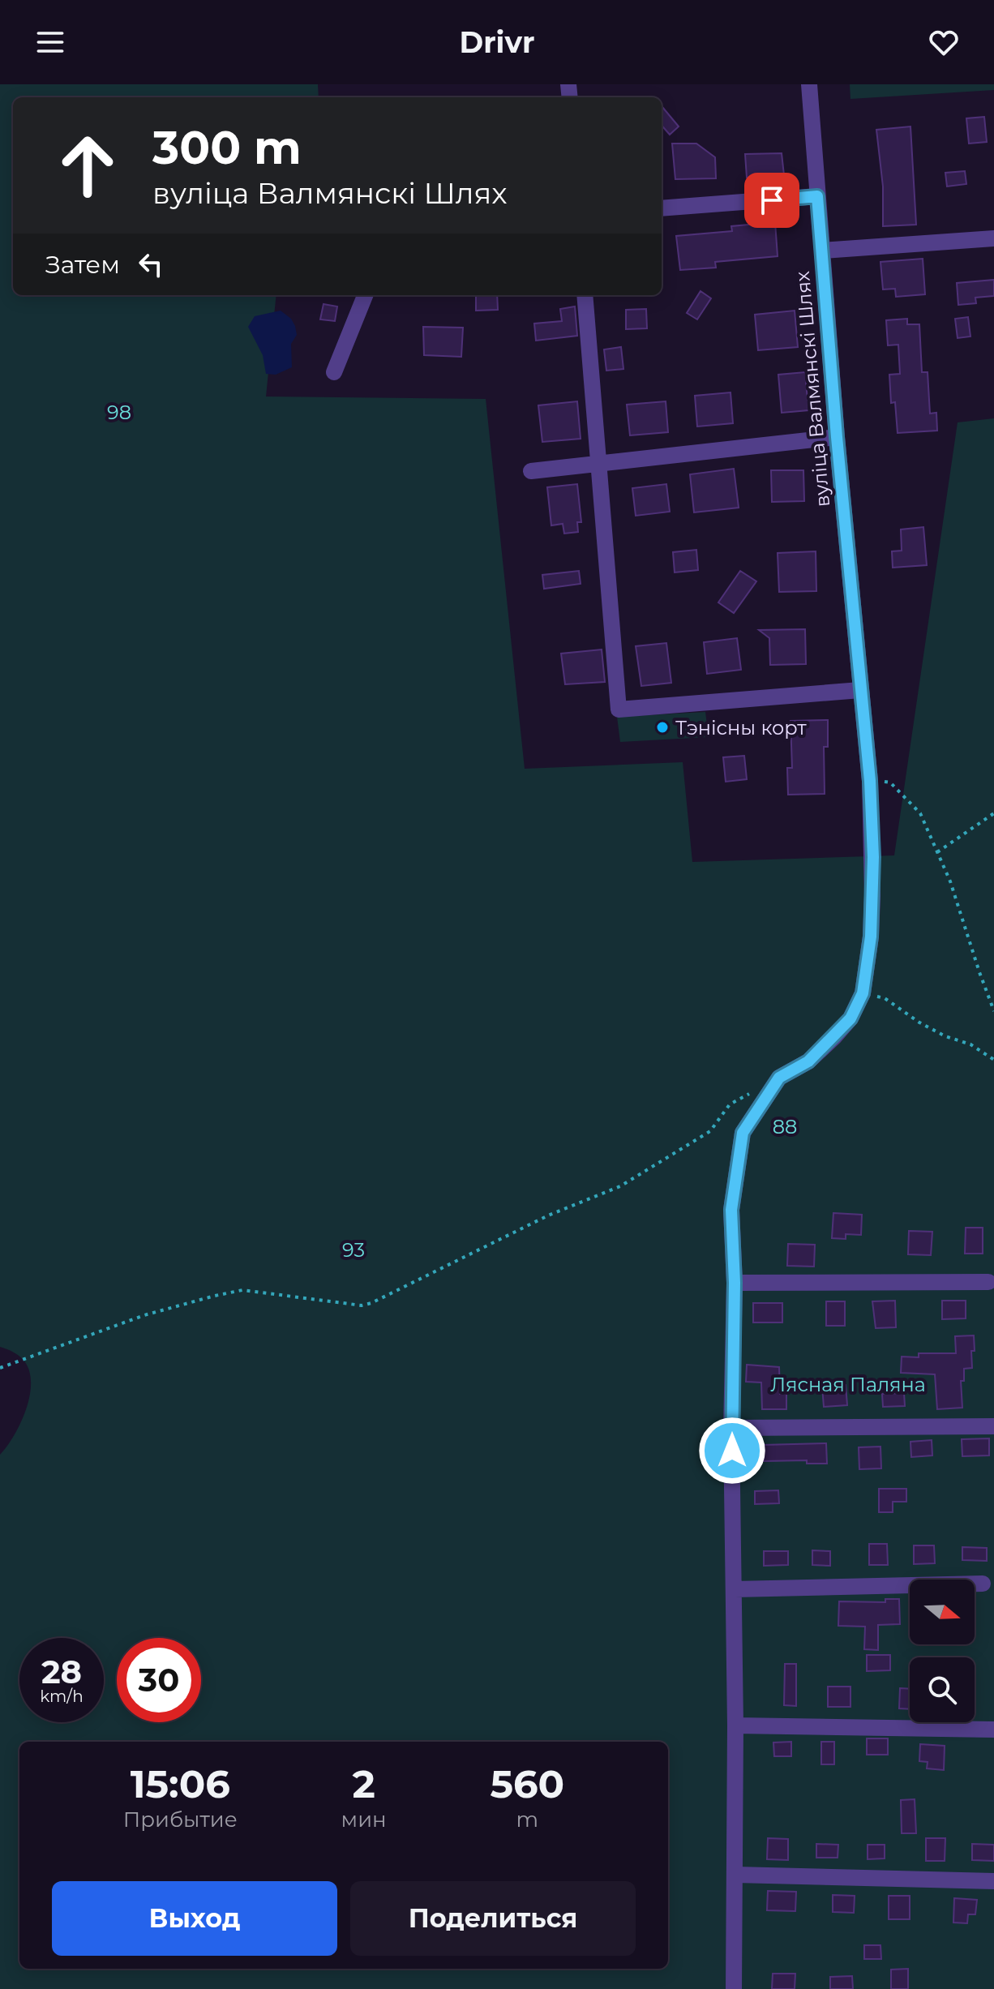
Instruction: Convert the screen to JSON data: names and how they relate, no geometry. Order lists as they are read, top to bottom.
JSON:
{
  "streets": {
    "street": ["вуліца Валмянскі Шлях"]
  },
  "parks": [
    "98",
    "88",
    "93",
    "Лясная Паляна"
  ],
  "places": ["Тэнісны корт"],
  "north": "right",
  "page": {
    "header": "Drivr",
    "turn": ["300 m", "вуліца Валмянскі Шлях"],
    "then": "Затем",
    "speed": "28 km/h",
    "limit": "30",
    "eta": [
      "15:06",
      "Прибытие",
      "2",
      "мин",
      "560",
      "m"
    ],
    "buttons": ["Выход", "Поделиться"]
  }
}
